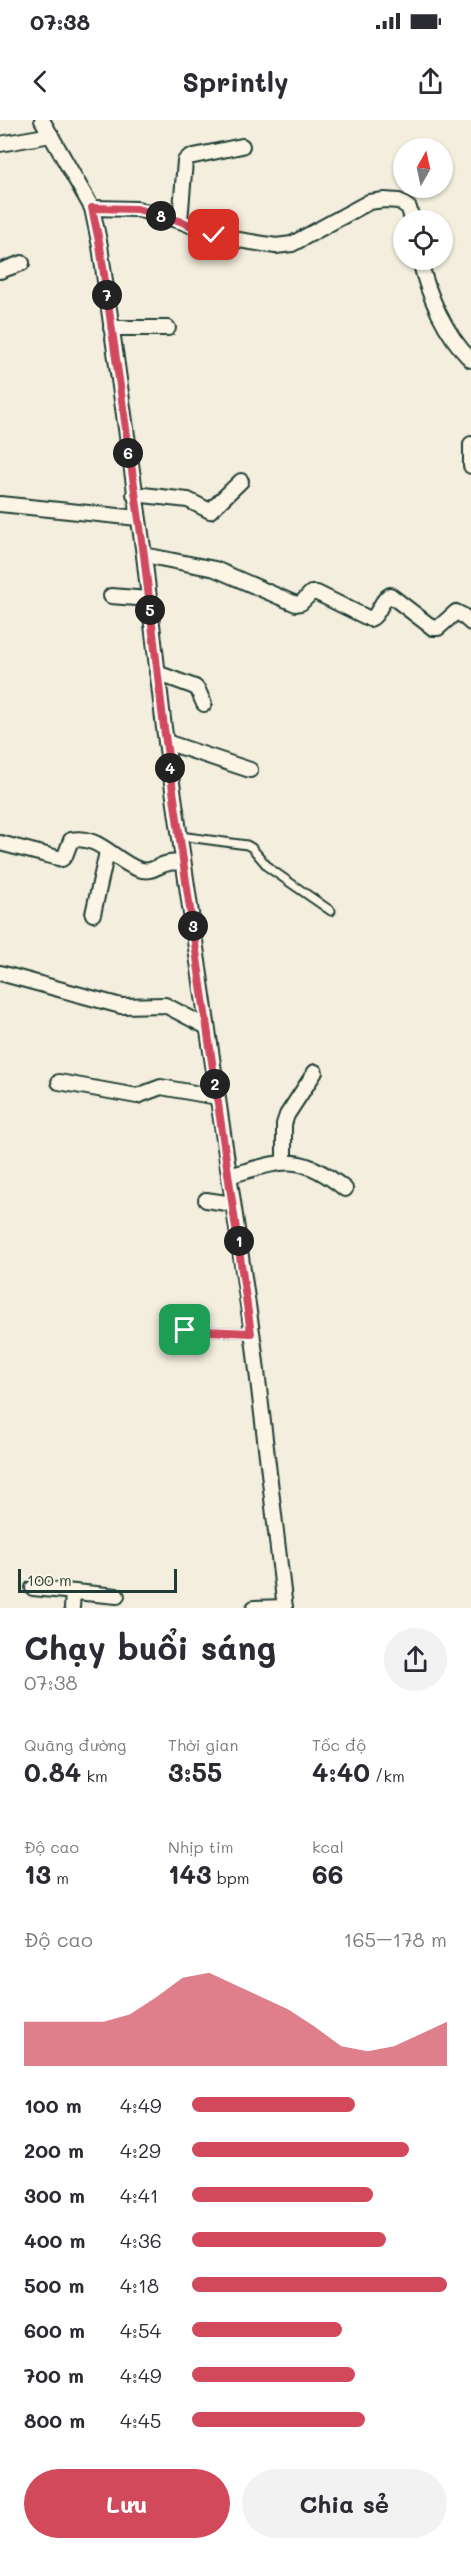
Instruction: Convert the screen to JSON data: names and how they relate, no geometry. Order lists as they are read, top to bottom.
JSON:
{
  "scale_bar": "100 m",
  "north": "top",
  "page": {
    "status": "07:38",
    "header": "Sprintly",
    "pins": [
      "8",
      "7",
      "6",
      "5",
      "4",
      "3",
      "2",
      "1"
    ],
    "scale": "100 m",
    "heading": ["Chạy buổi sáng", "07:38"],
    "stats": [
      ["Quãng đường", "0.84 km"],
      ["Thời gian", "3:55"],
      ["Tốc độ", "4:40 /km"],
      ["Độ cao", "13 m"],
      ["Nhịp tim", "143 bpm"],
      ["kcal", "66"]
    ],
    "chart": ["Độ cao", "165–178 m"],
    "list": [
      {
        "name": "100 m",
        "note": "4:49"
      },
      {
        "name": "200 m",
        "note": "4:29"
      },
      {
        "name": "300 m",
        "note": "4:41"
      },
      {
        "name": "400 m",
        "note": "4:36"
      },
      {
        "name": "500 m",
        "note": "4:18"
      },
      {
        "name": "600 m",
        "note": "4:54"
      },
      {
        "name": "700 m",
        "note": "4:49"
      },
      {
        "name": "800 m",
        "note": "4:45"
      }
    ],
    "buttons": ["Lưu", "Chia sẻ"]
  }
}
